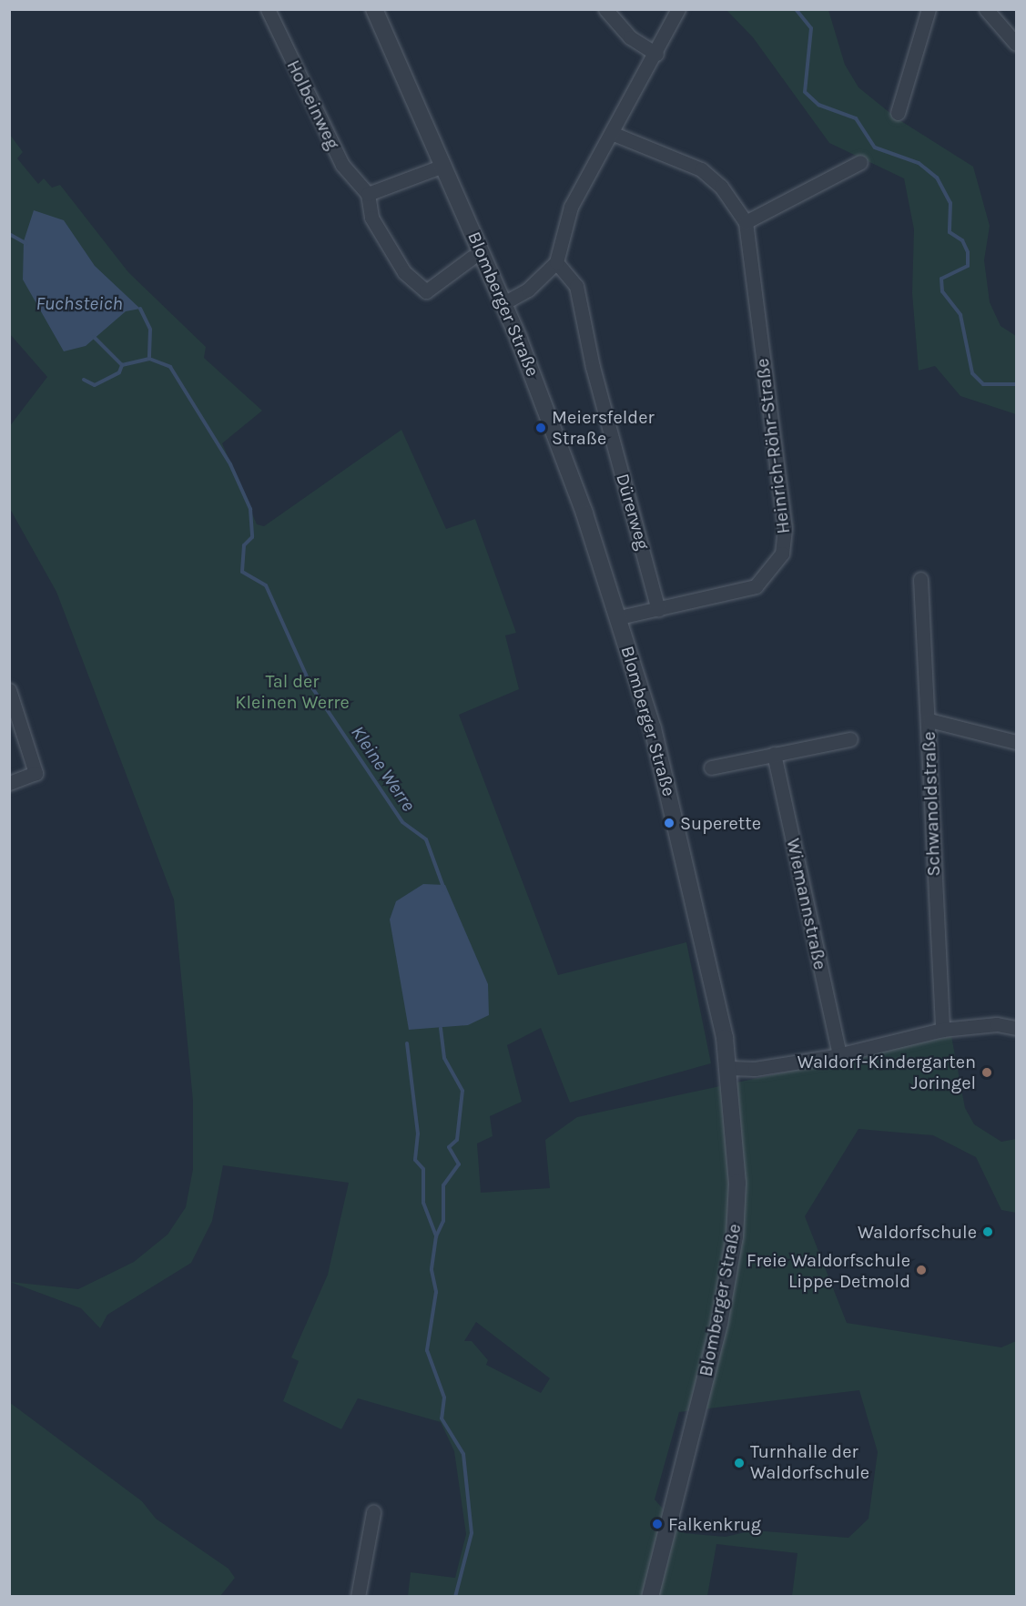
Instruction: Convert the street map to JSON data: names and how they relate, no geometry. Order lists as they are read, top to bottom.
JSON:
{
  "streets": {
    "street": [
      "Holbeinweg",
      "Blomberger Straße",
      "Heinrich-Röhr-Straße",
      "Dürerweg",
      "Schwanoldstraße",
      "Wiemannstraße"
    ]
  },
  "crossings": [
    ["Blomberger Straße", "Heinrich-Röhr-Straße"],
    ["Heinrich-Röhr-Straße", "Dürerweg"]
  ],
  "water": ["Fuchsteich", "Kleine Werre"],
  "parks": ["Tal der Kleinen Werre"],
  "places": [
    "Meiersfelder Straße",
    "Superette",
    "Waldorf-Kindergarten Joringel",
    "Waldorfschule",
    "Freie Waldorfschule Lippe-Detmold",
    "Turnhalle der Waldorfschule",
    "Falkenkrug"
  ]
}
